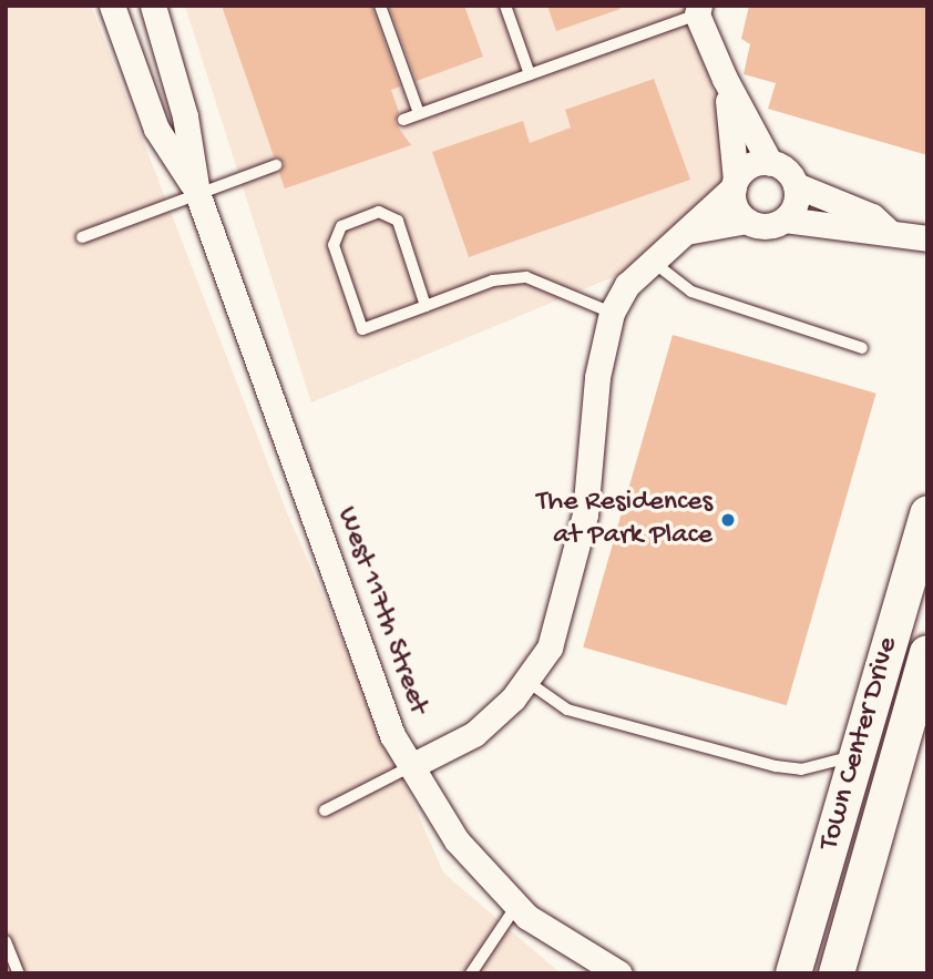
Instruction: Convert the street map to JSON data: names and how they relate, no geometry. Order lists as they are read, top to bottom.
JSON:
{
  "streets": {
    "street": ["West 117th Street", "Town Center Drive"]
  },
  "places": ["The Residences at Park Place"]
}
